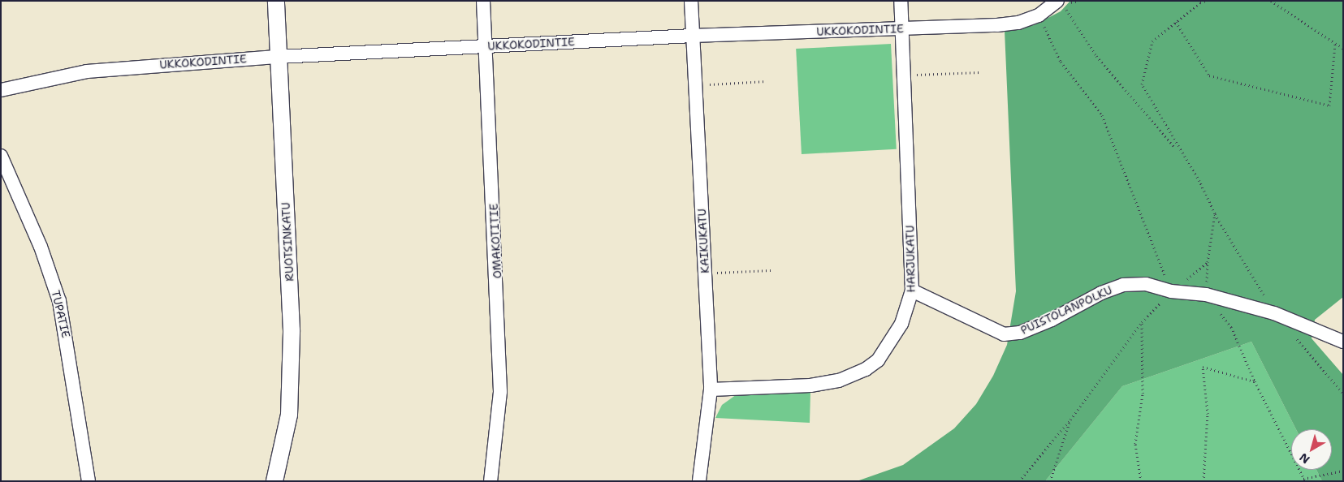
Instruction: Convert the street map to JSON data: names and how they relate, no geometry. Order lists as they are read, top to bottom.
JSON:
{
  "streets": {
    "street": [
      "UKKOKODINTIE",
      "OMAKOTITIE",
      "KAIKUKATU",
      "RUOTSINKATU",
      "HARJUKATU",
      "PUISTOLANPOLKU",
      "TUPATIE"
    ]
  },
  "crossings": [
    ["UKKOKODINTIE", "OMAKOTITIE"],
    ["UKKOKODINTIE", "KAIKUKATU"],
    ["UKKOKODINTIE", "RUOTSINKATU"],
    ["UKKOKODINTIE", "HARJUKATU"],
    ["KAIKUKATU", "HARJUKATU"],
    ["HARJUKATU", "PUISTOLANPOLKU"]
  ],
  "north": "bottom left"
}
